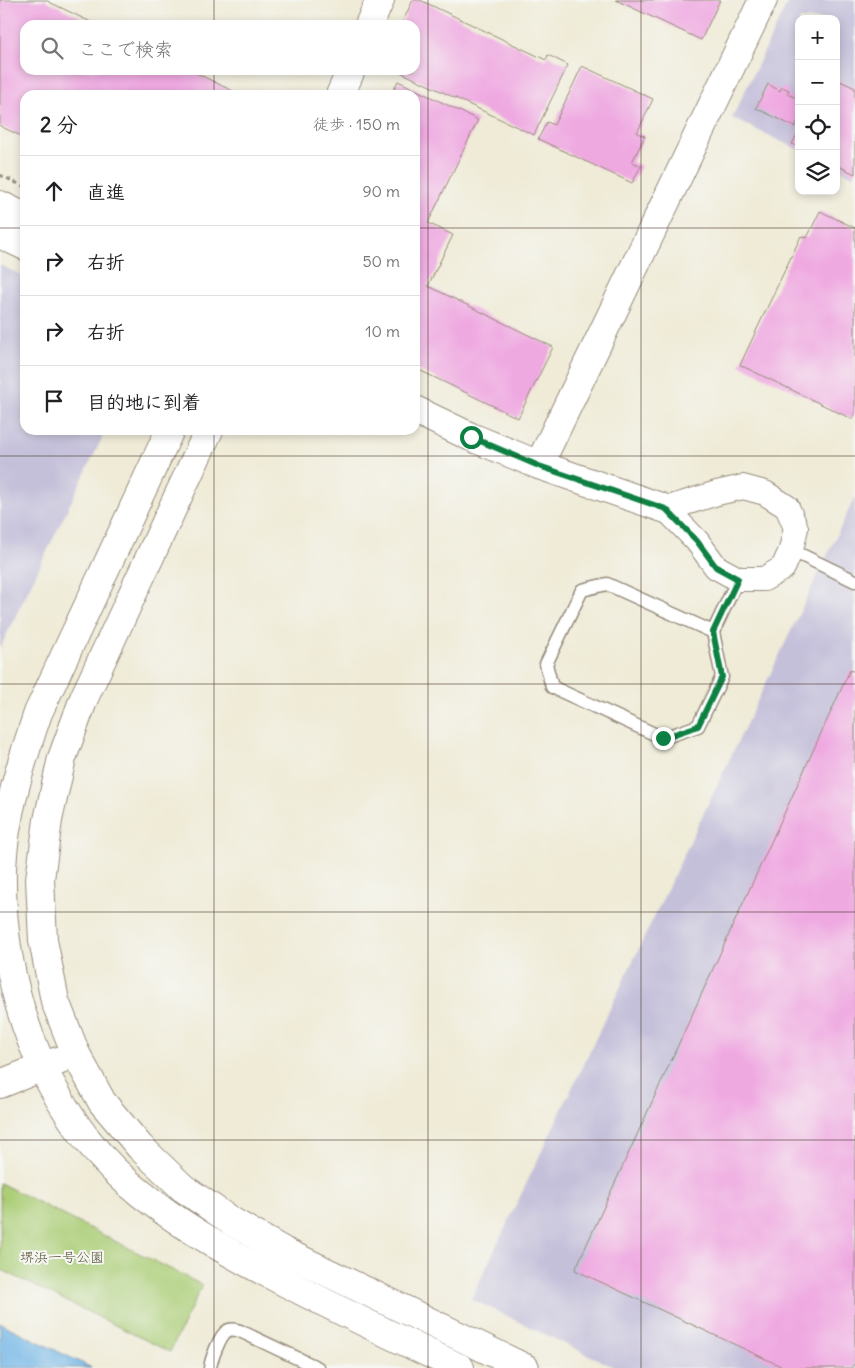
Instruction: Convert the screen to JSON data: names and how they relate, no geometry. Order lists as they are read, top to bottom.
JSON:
{
  "parks": ["堺浜一号公園"],
  "page": {
    "map_buttons": ["+", "−"],
    "search": "ここで検索",
    "heading": ["2 分", "徒歩 · 150 m"],
    "list": [
      ["直進", "90 m"],
      ["右折", "50 m"],
      ["右折", "10 m"],
      "目的地に到着"
    ]
  }
}
